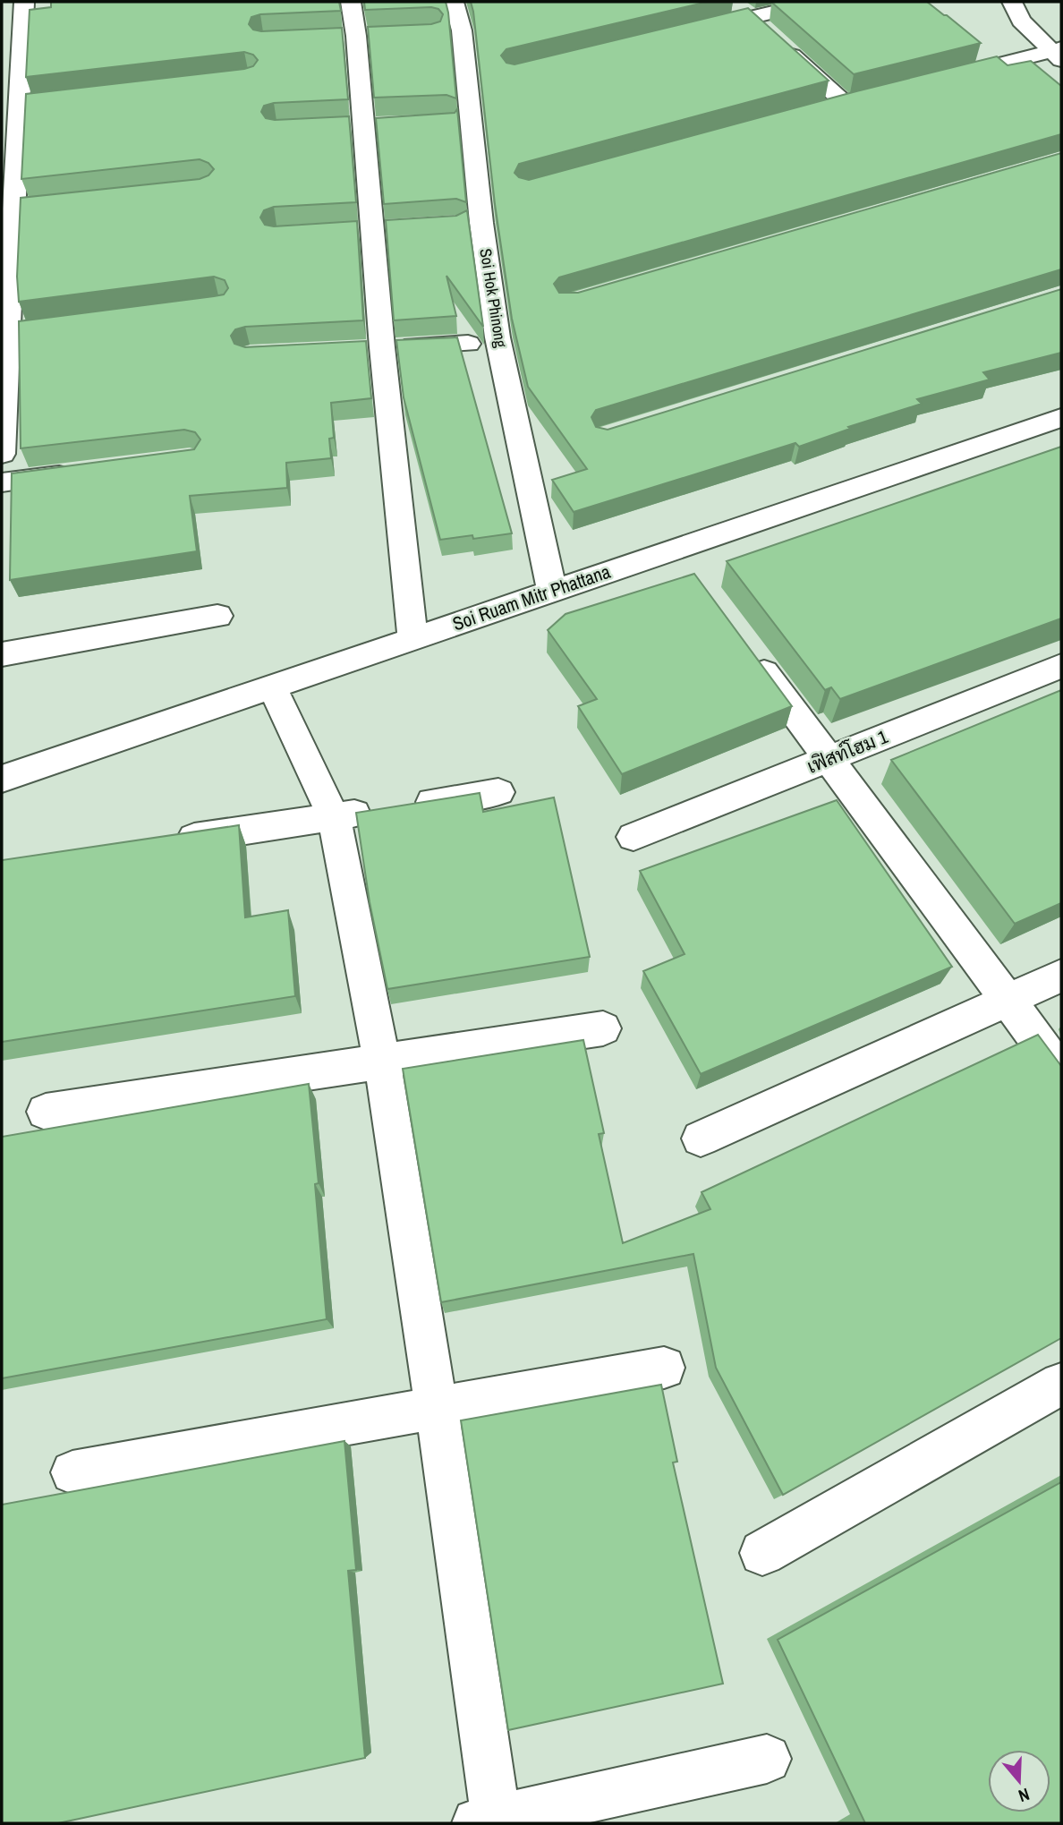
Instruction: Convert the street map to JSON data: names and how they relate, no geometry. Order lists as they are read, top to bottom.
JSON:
{
  "streets": {
    "street": ["Soi Hok Phinong", "Soi Ruam Mitr Phattana", "เฟิสท์โฮม 1"]
  },
  "crossings": [
    ["Soi Hok Phinong", "Soi Ruam Mitr Phattana"]
  ],
  "north": "bottom"
}
